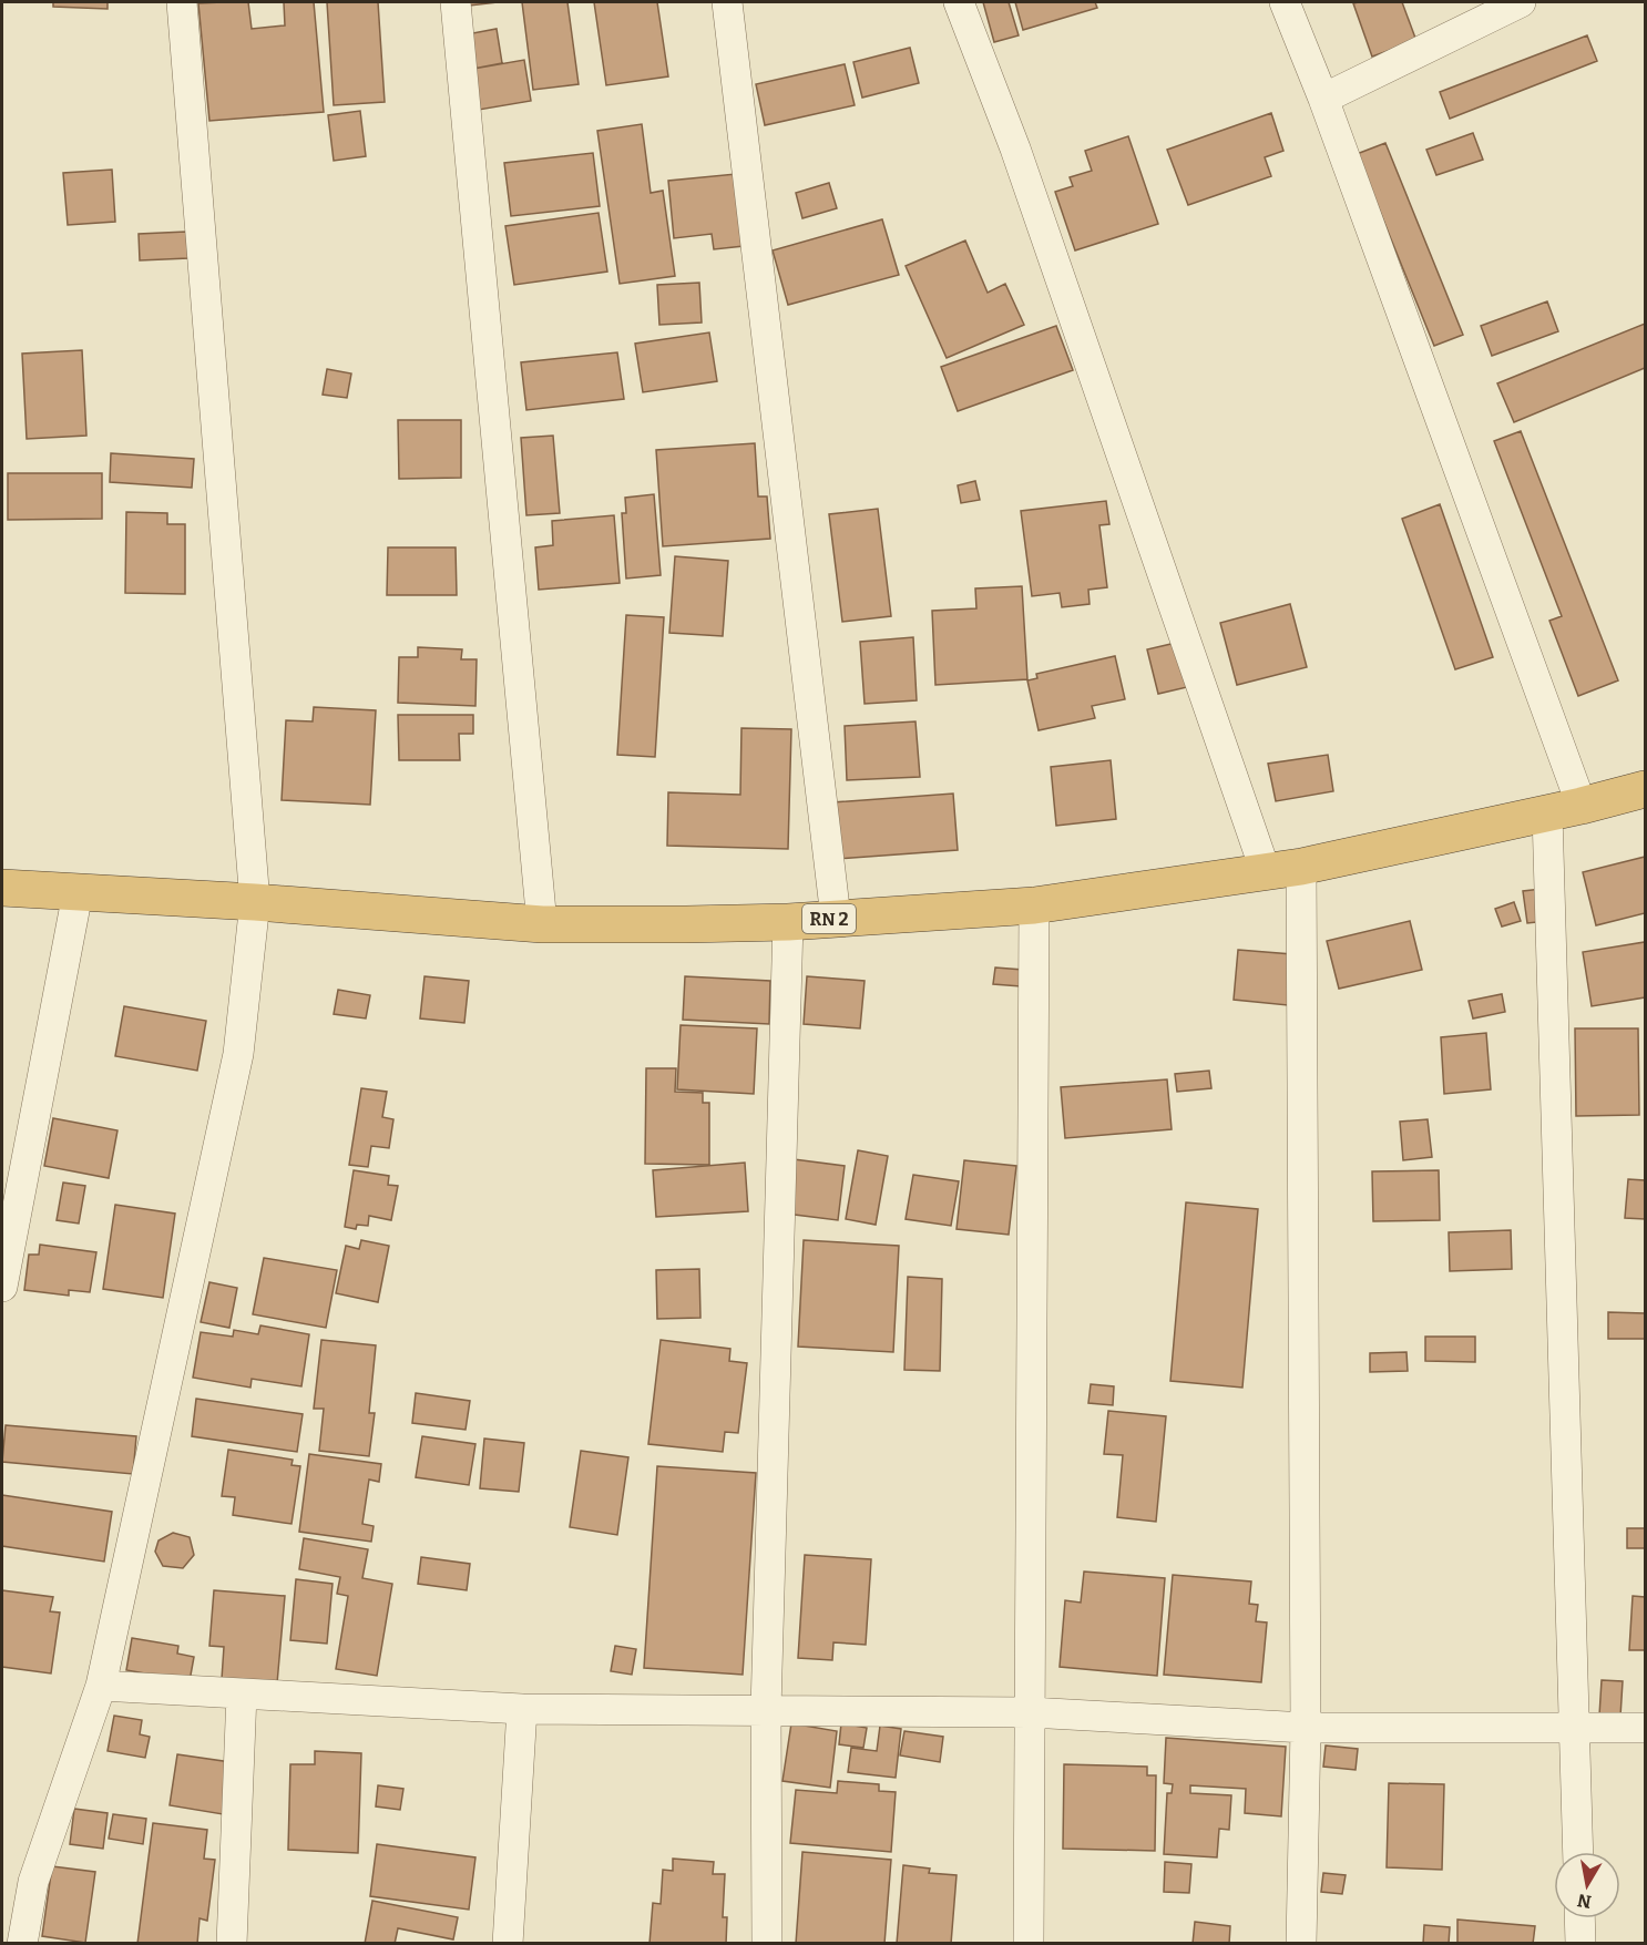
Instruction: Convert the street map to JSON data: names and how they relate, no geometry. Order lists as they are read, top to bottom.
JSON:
{
  "streets": {
    "highway": ["RN 2"]
  },
  "north": "bottom"
}
